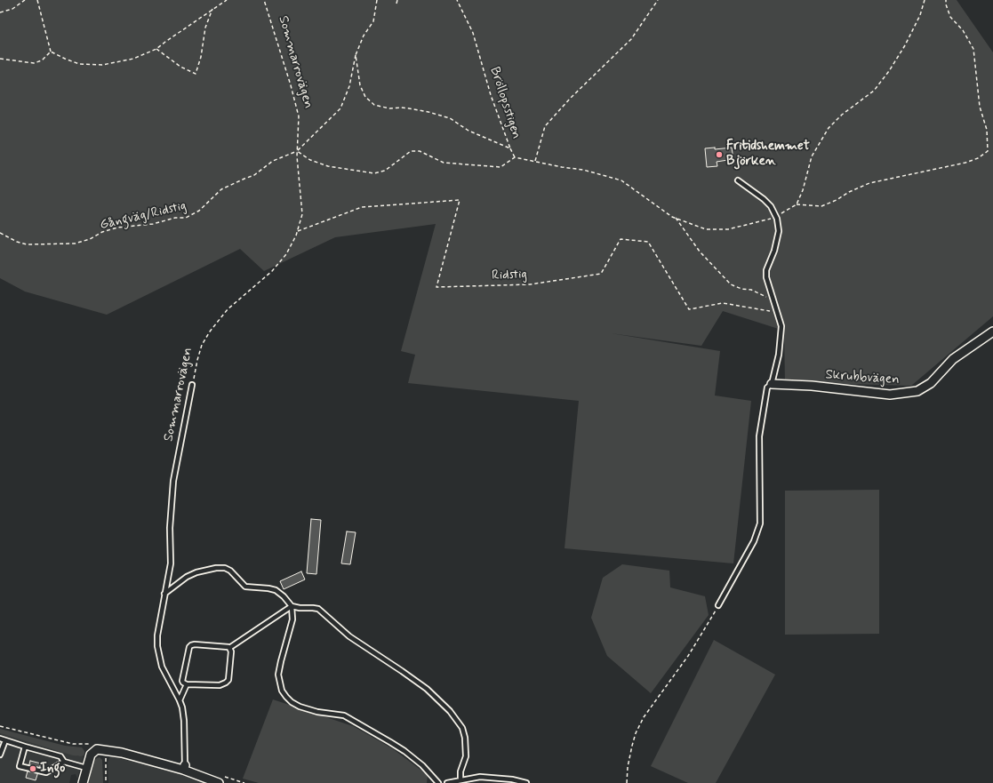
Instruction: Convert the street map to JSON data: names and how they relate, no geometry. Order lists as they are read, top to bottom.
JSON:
{
  "streets": {
    "street": ["Skrubbvägen"],
    "lane": ["Sommarrovägen"],
    "path": ["Bröllopsstigen", "Gångväg/Ridstig", "Ridstig"]
  },
  "crossings": [
    ["Sommarrovägen", "Gångväg/Ridstig"],
    ["Sommarrovägen", "Ridstig"]
  ],
  "places": ["Fritidshemmet Björken", "Ingo"]
}
